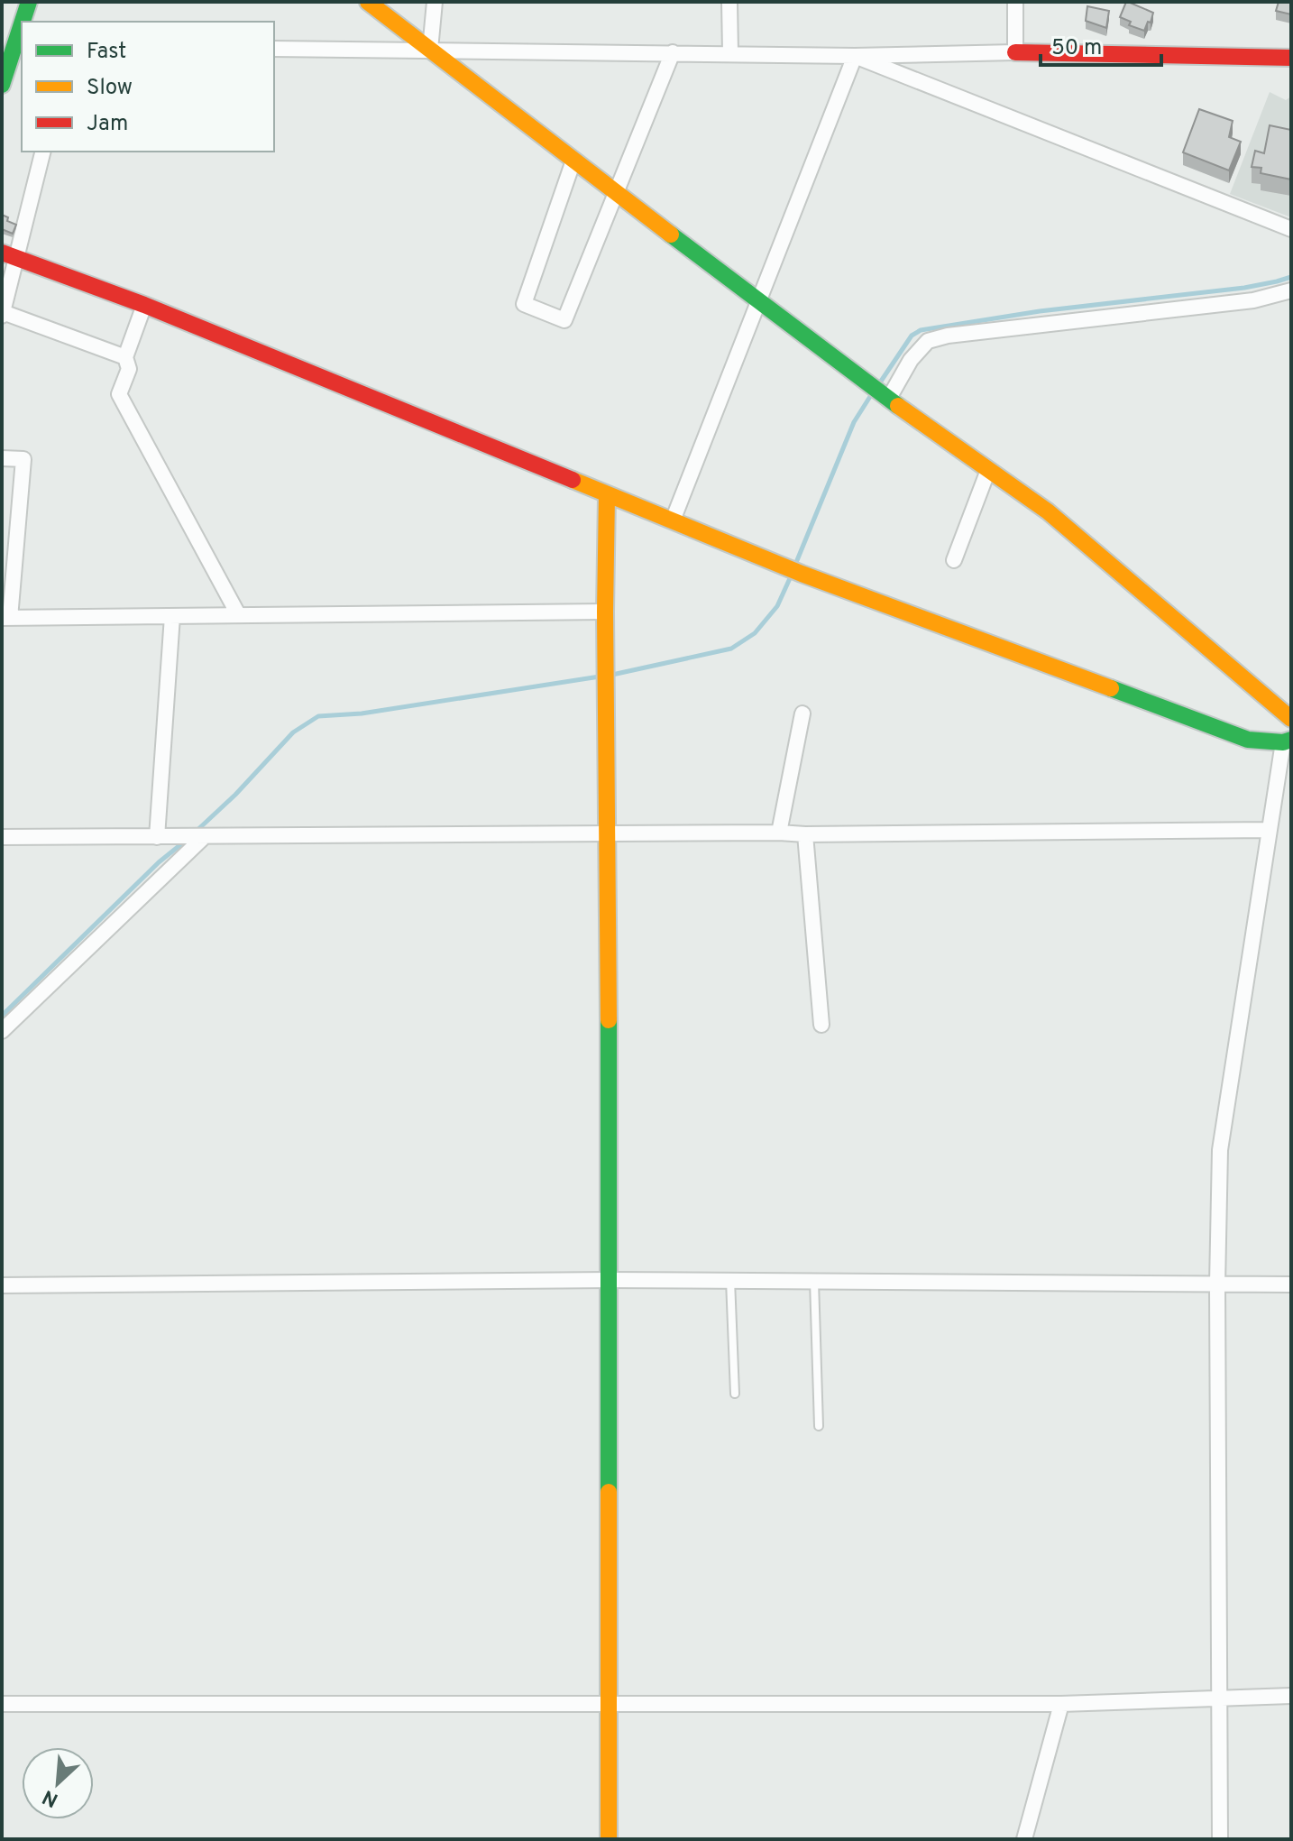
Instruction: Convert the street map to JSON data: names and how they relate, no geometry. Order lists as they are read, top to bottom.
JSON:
{
  "legend": ["Fast", "Slow", "Jam"],
  "scale_bar": "50 m",
  "north": "bottom left"
}
